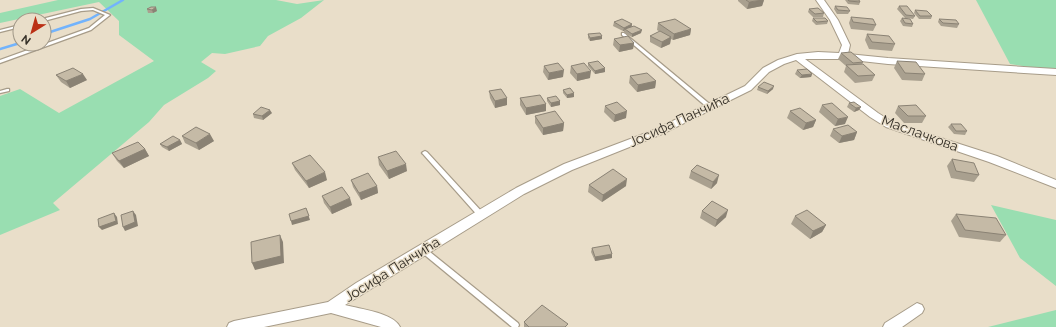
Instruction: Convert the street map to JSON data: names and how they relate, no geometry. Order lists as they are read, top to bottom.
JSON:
{
  "streets": {
    "street": ["Јосифа Панчића", "Маслачкова"]
  },
  "crossings": [
    ["Јосифа Панчића", "Маслачкова"]
  ],
  "north": "bottom left"
}
